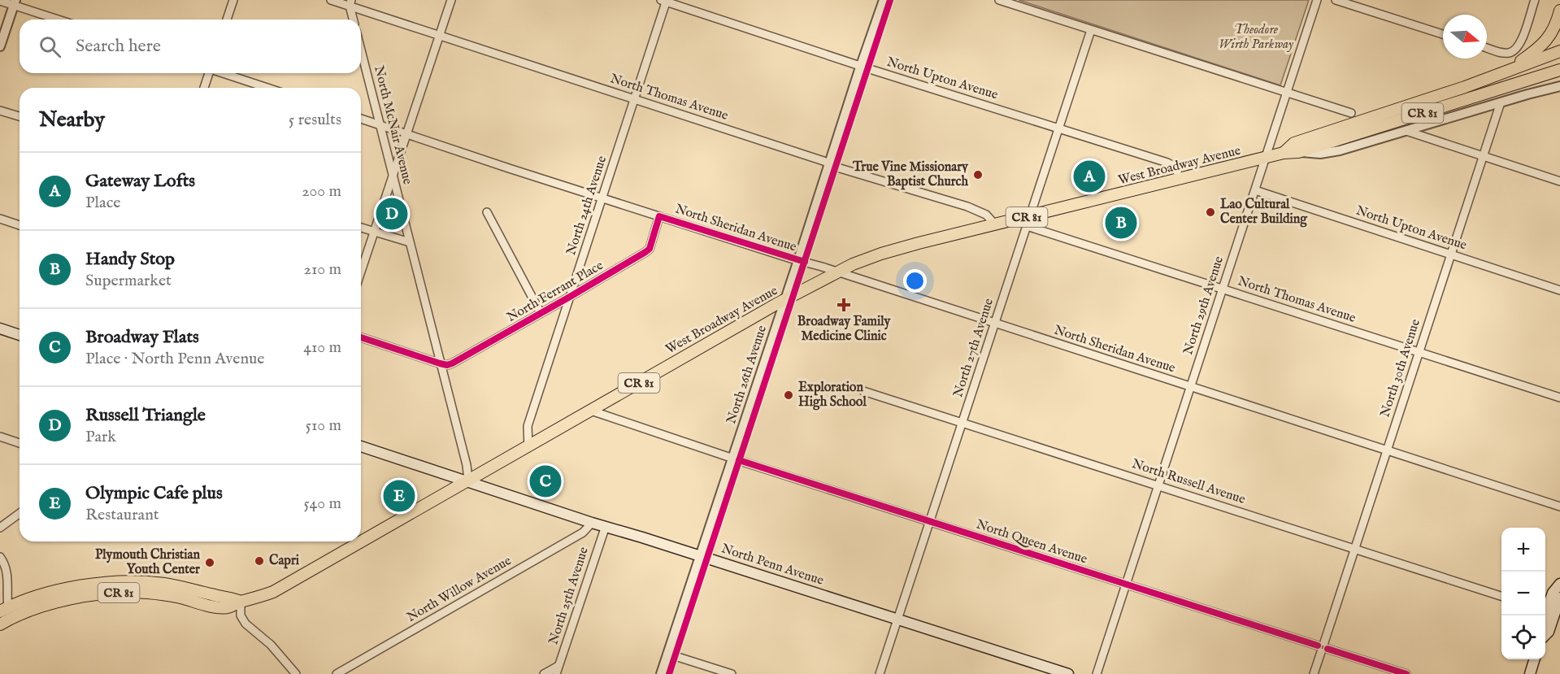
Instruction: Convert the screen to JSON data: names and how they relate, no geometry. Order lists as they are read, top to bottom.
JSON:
{
  "streets": {
    "main road": ["CR 81", "West Broadway Avenue", "North Penn Avenue"],
    "street": [
      "North Upton Avenue",
      "North Thomas Avenue",
      "North McNair Avenue",
      "North 24th Avenue",
      "North Sheridan Avenue",
      "North Ferrant Place",
      "North 29th Avenue",
      "North 27th Avenue",
      "North 30th Avenue",
      "North 26th Avenue",
      "North Russell Avenue",
      "North Queen Avenue",
      "North Willow Avenue",
      "North 25th Avenue"
    ]
  },
  "crossings": [
    ["North Upton Avenue", "West Broadway Avenue"],
    ["North Upton Avenue", "North 24th Avenue"],
    ["North Upton Avenue", "North 29th Avenue"],
    ["North Upton Avenue", "North 27th Avenue"],
    ["North Upton Avenue", "North 30th Avenue"],
    ["North Upton Avenue", "North 26th Avenue"],
    ["North Thomas Avenue", "West Broadway Avenue"],
    ["North Thomas Avenue", "North 24th Avenue"],
    ["North Thomas Avenue", "North 29th Avenue"],
    ["North Thomas Avenue", "North 27th Avenue"],
    ["North Thomas Avenue", "North 30th Avenue"],
    ["North Thomas Avenue", "North 26th Avenue"],
    ["North McNair Avenue", "West Broadway Avenue"],
    ["North McNair Avenue", "North Sheridan Avenue"],
    ["North McNair Avenue", "North Ferrant Place"],
    ["North McNair Avenue", "North Penn Avenue"],
    ["West Broadway Avenue", "North 24th Avenue"],
    ["West Broadway Avenue", "North Sheridan Avenue"],
    ["West Broadway Avenue", "North 29th Avenue"],
    ["West Broadway Avenue", "North 27th Avenue"],
    ["West Broadway Avenue", "North 30th Avenue"],
    ["West Broadway Avenue", "North 26th Avenue"],
    ["West Broadway Avenue", "North Queen Avenue"],
    ["West Broadway Avenue", "North Penn Avenue"],
    ["North 24th Avenue", "North Sheridan Avenue"],
    ["North 24th Avenue", "North Ferrant Place"],
    ["North Sheridan Avenue", "North Ferrant Place"],
    ["North Sheridan Avenue", "North 29th Avenue"],
    ["North Sheridan Avenue", "North 27th Avenue"],
    ["North Sheridan Avenue", "North 30th Avenue"],
    ["North Sheridan Avenue", "North 26th Avenue"],
    ["North 29th Avenue", "North Russell Avenue"],
    ["North 29th Avenue", "North Queen Avenue"],
    ["North 27th Avenue", "North Russell Avenue"],
    ["North 27th Avenue", "North Queen Avenue"],
    ["North 27th Avenue", "North Penn Avenue"],
    ["North 30th Avenue", "North Russell Avenue"],
    ["North 30th Avenue", "North Queen Avenue"],
    ["North 26th Avenue", "North Queen Avenue"],
    ["North 26th Avenue", "North Penn Avenue"],
    ["North Penn Avenue", "North Willow Avenue"],
    ["North Penn Avenue", "North 25th Avenue"]
  ],
  "parks": ["Theodore Wirth Parkway"],
  "places": {
    "other": [
      "True Vine Missionary Baptist Church",
      "Lao Cultural Center Building",
      "Exploration High School",
      "Capri",
      "Plymouth Christian Youth Center"
    ],
    "health": ["Broadway Family Medicine Clinic"]
  },
  "north": "right",
  "page": {
    "search": "Search here",
    "heading": ["Nearby", "5 results"],
    "list": [
      {
        "mark": "A",
        "name": "Gateway Lofts",
        "note": "Place",
        "value": "200 m"
      },
      {
        "mark": "B",
        "name": "Handy Stop",
        "note": "Supermarket",
        "value": "210 m"
      },
      {
        "mark": "C",
        "name": "Broadway Flats",
        "note": "Place · North Penn Avenue",
        "value": "410 m"
      },
      {
        "mark": "D",
        "name": "Russell Triangle",
        "note": "Park",
        "value": "510 m"
      },
      {
        "mark": "E",
        "name": "Olympic Cafe plus",
        "note": "Restaurant",
        "value": "540 m"
      }
    ],
    "pins": [
      "A",
      "D",
      "B",
      "C",
      "E"
    ],
    "map_buttons": ["+", "−"]
  }
}
